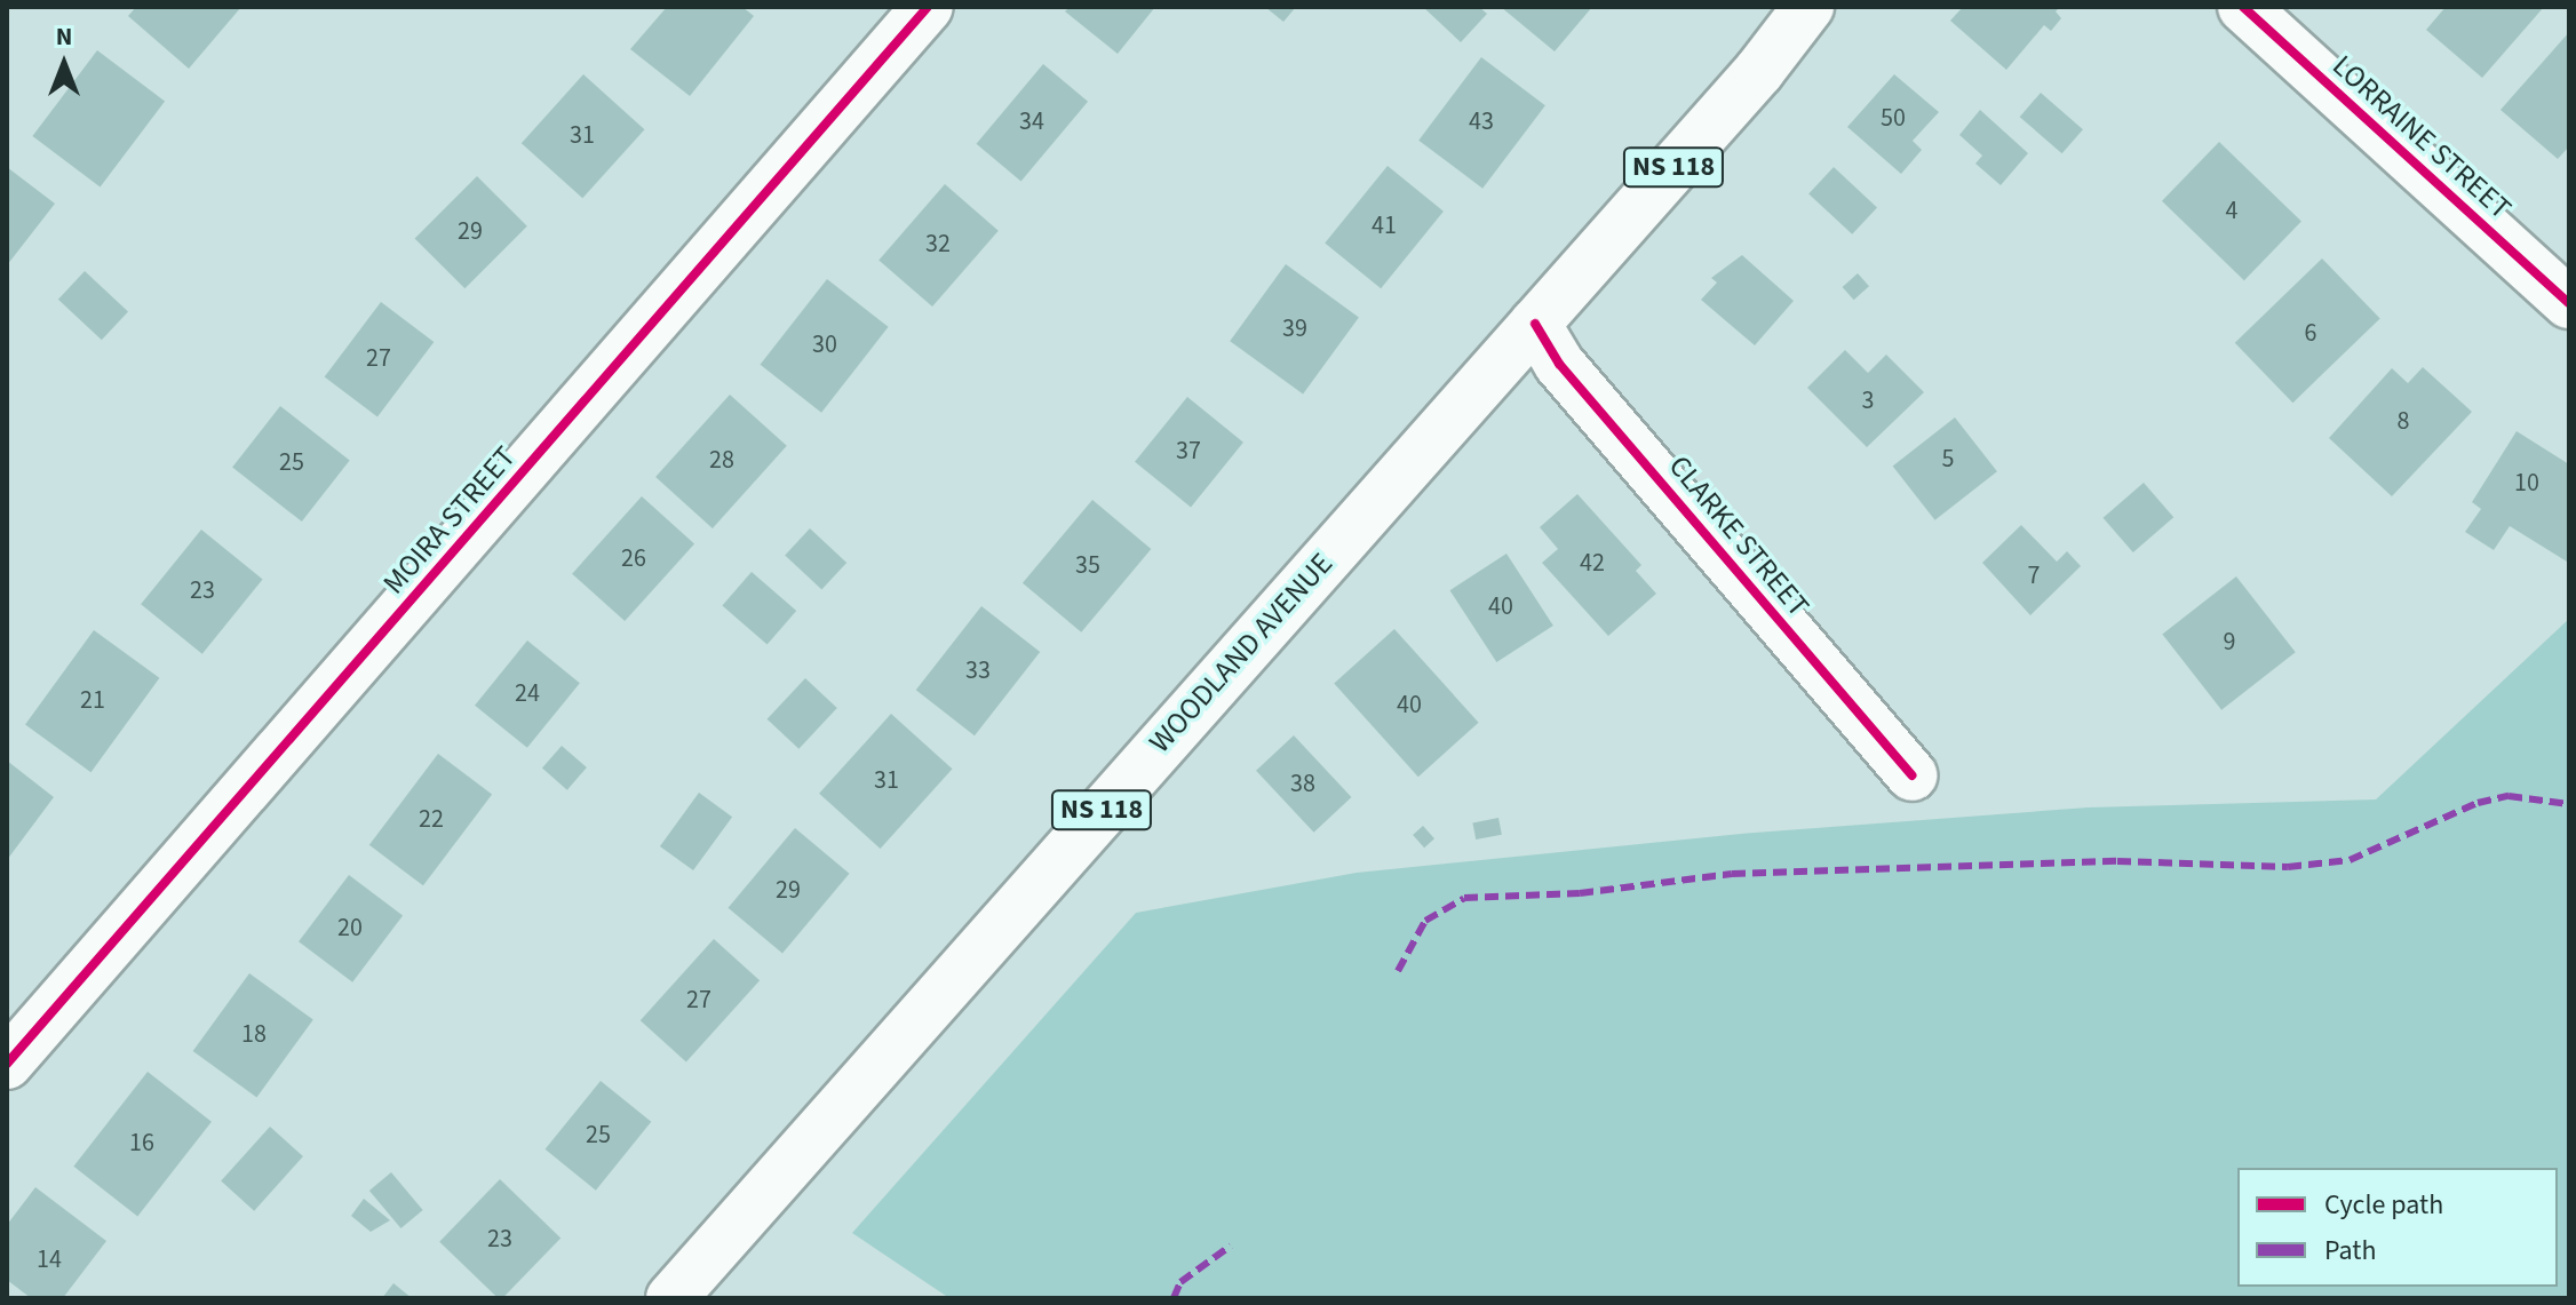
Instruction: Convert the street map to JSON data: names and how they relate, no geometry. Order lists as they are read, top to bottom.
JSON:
{
  "streets": {
    "street": [
      "LORRAINE STREET",
      "NS 118",
      "MOIRA STREET",
      "CLARKE STREET",
      "WOODLAND AVENUE"
    ]
  },
  "crossings": [
    ["CLARKE STREET", "WOODLAND AVENUE"]
  ],
  "house_numbers": [
    "50",
    "34",
    "43",
    "31",
    "4",
    "41",
    "29",
    "32",
    "39",
    "6",
    "30",
    "27",
    "3",
    "8",
    "37",
    "5",
    "28",
    "25",
    "10",
    "26",
    "42",
    "35",
    "7",
    "23",
    "40",
    "9",
    "33",
    "24",
    "21",
    "40",
    "31",
    "38",
    "22",
    "29",
    "20",
    "27",
    "18",
    "25",
    "16",
    "23",
    "14"
  ],
  "legend": ["Cycle path", "Path"],
  "north": "top"
}
